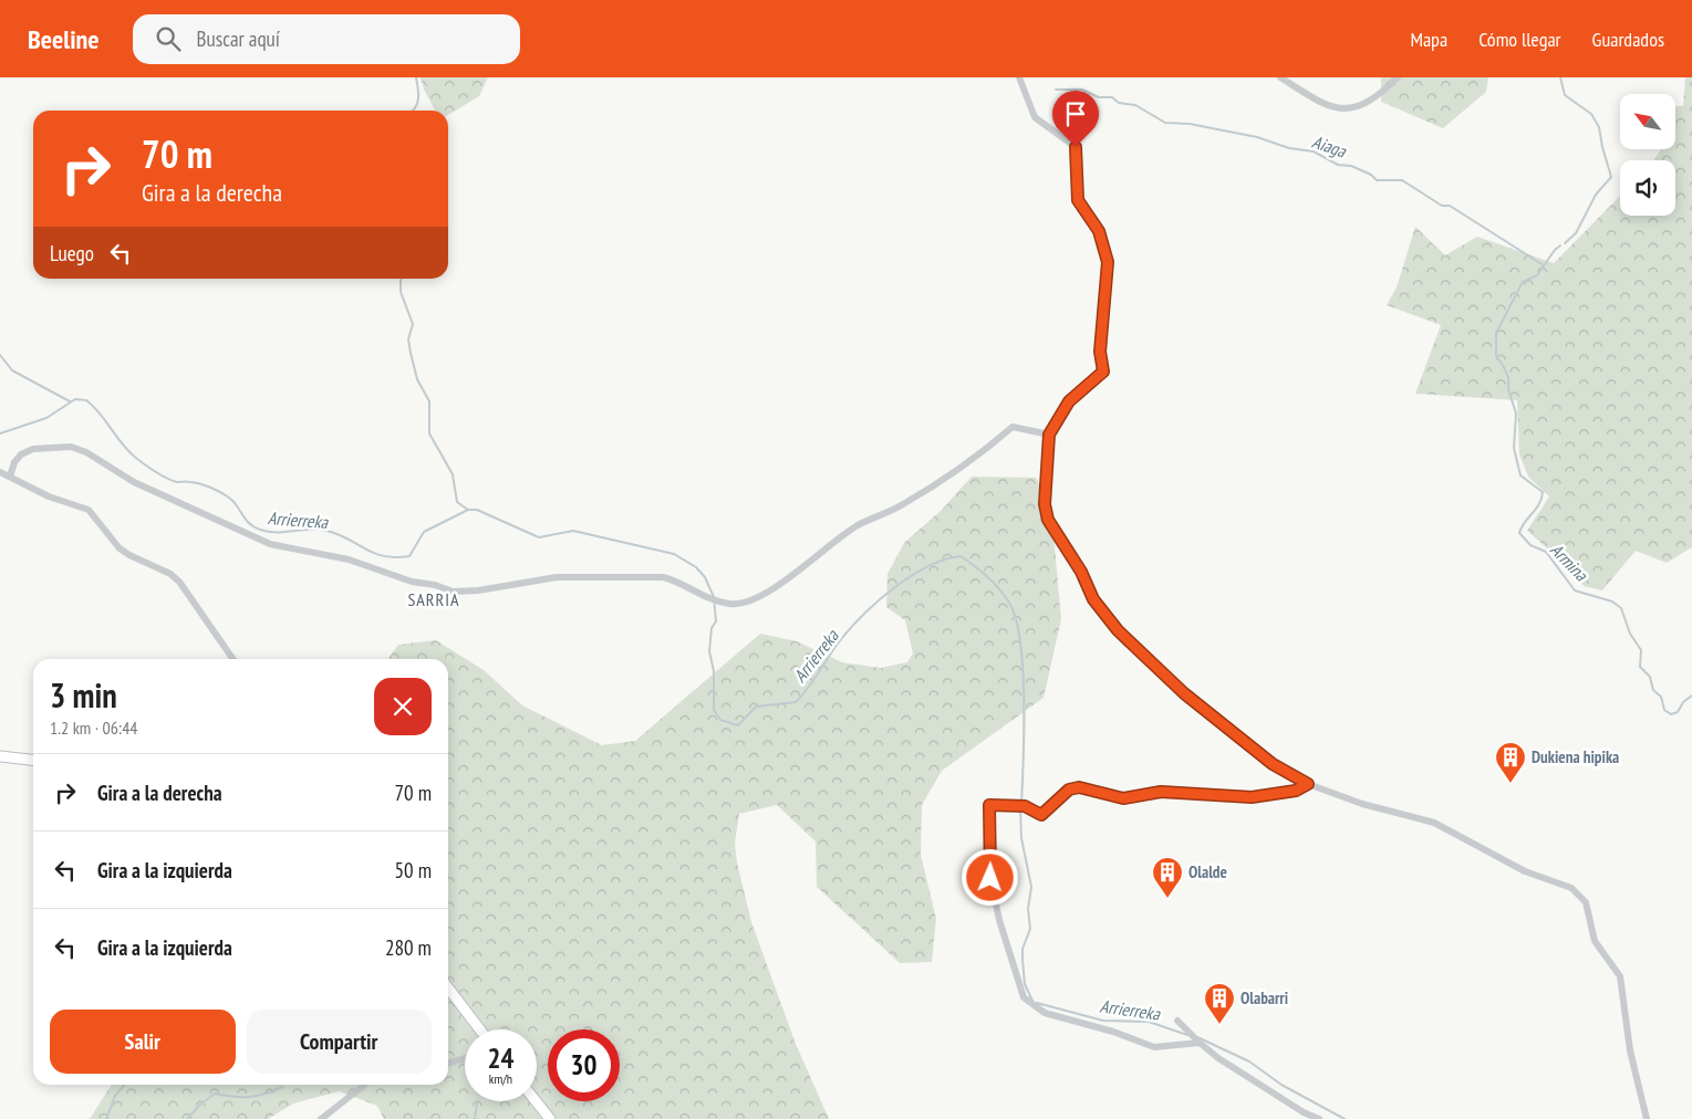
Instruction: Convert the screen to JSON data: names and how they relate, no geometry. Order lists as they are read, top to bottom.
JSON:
{
  "districts": ["SARRIA"],
  "water": ["Aiaga", "Arrierreka", "Armina"],
  "places": {
    "building": ["Dukiena hipika", "Olalde", "Olabarri"]
  },
  "north": "top left",
  "page": {
    "header": "Beeline",
    "search": "Buscar aquí",
    "nav": ["Mapa", "Cómo llegar", "Guardados"],
    "turn": ["70 m", "Gira a la derecha"],
    "then": "Luego",
    "heading": ["3 min", "1.2 km · 06:44"],
    "list": [
      {
        "name": "Gira a la derecha",
        "value": "70 m"
      },
      {
        "name": "Gira a la izquierda",
        "value": "50 m"
      },
      {
        "name": "Gira a la izquierda",
        "value": "280 m"
      }
    ],
    "buttons": ["Salir", "Compartir"],
    "speed": "24 km/h",
    "limit": "30"
  }
}
